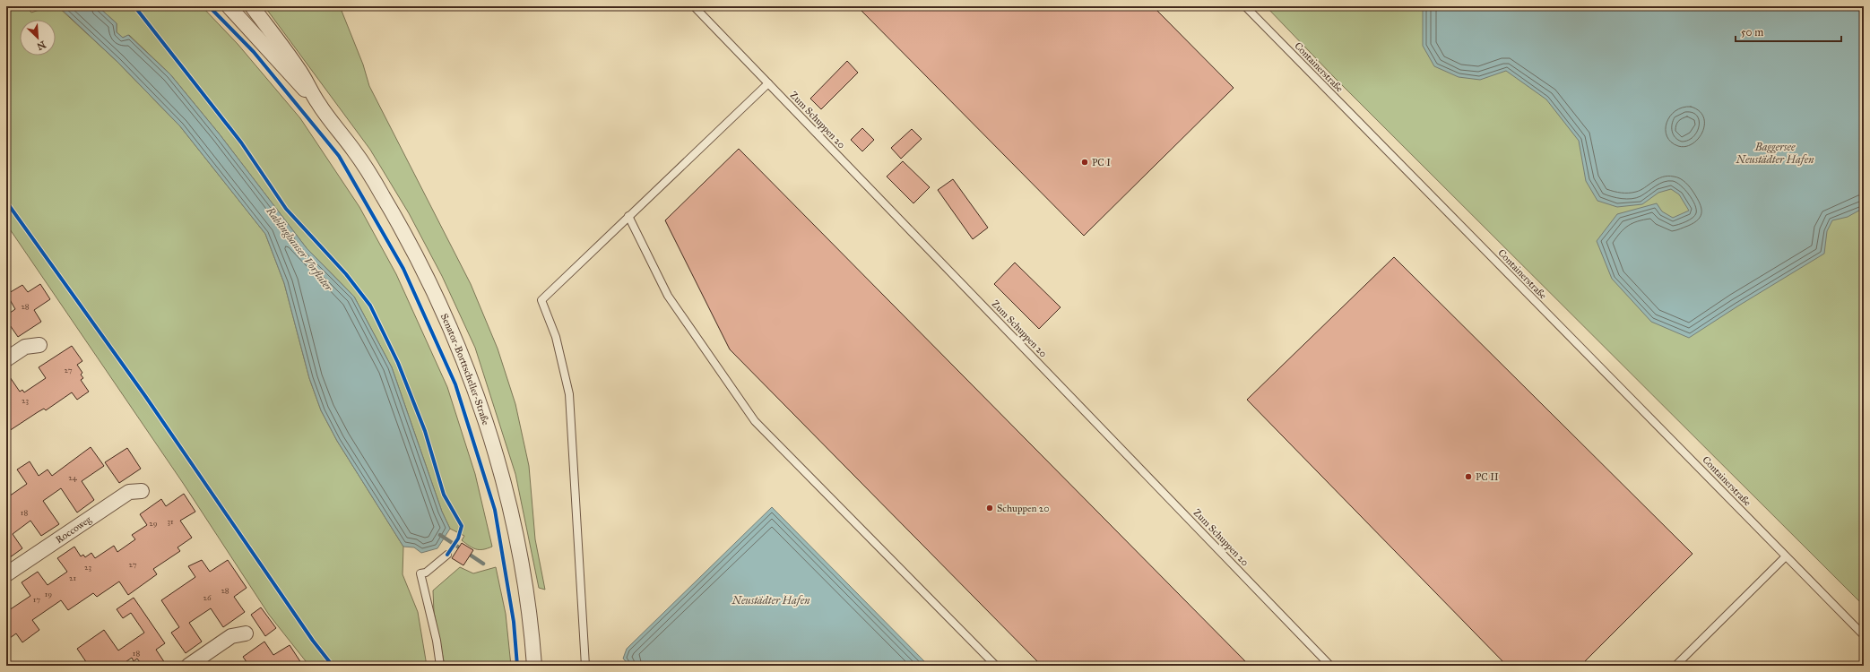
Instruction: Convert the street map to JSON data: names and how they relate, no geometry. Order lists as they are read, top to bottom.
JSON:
{
  "streets": {
    "street": ["Senator-Borttscheller-Straße", "Roccoweg"],
    "lane": ["Containerstraße", "Zum Schuppen 20"]
  },
  "water": ["Baggersee Neustädter Hafen", "Rablinghauser Vorfluter", "Neustädter Hafen"],
  "places": ["PC I", "PC II", "Schuppen 20"],
  "house_numbers": [
    "28",
    "27",
    "23",
    "24",
    "18",
    "31",
    "29",
    "27",
    "23",
    "21",
    "28",
    "19",
    "26",
    "17",
    "18"
  ],
  "scale_bar": "50 m",
  "north": "bottom right"
}
